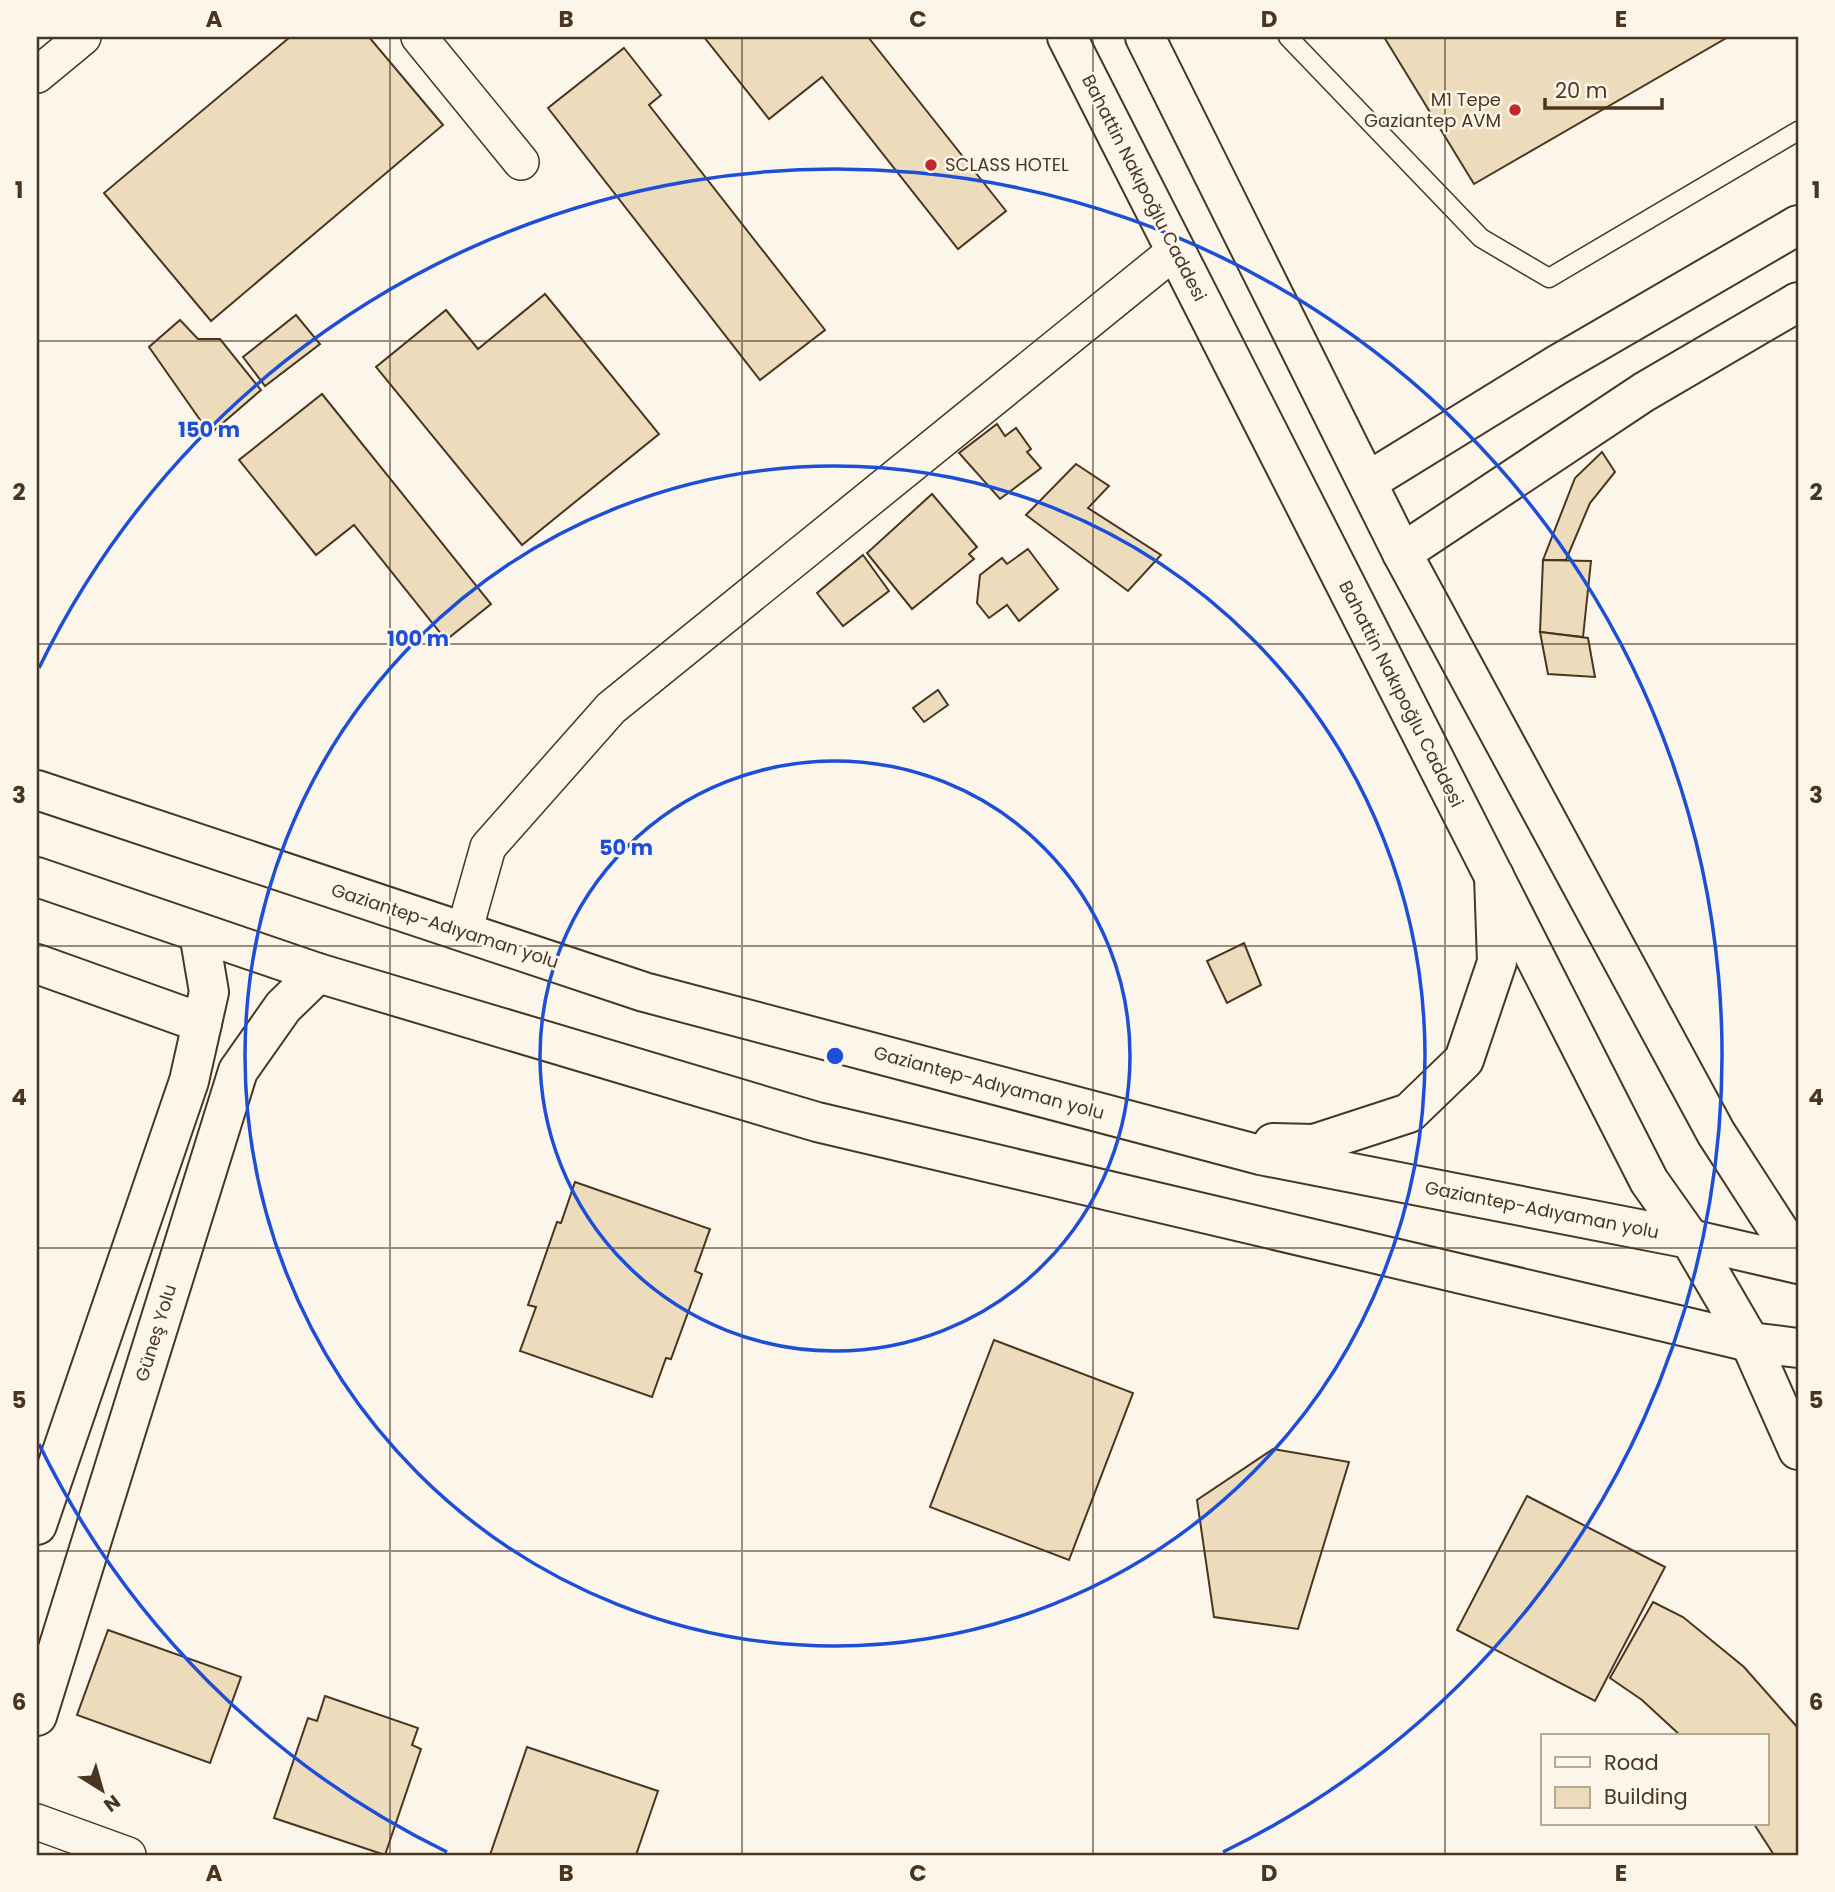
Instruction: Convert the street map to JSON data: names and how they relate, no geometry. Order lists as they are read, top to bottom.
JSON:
{
  "streets": {
    "main road": ["Bahattin Nakıpoğlu Caddesi", "Gaziantep-Adıyaman yolu", "Güneş Yolu"]
  },
  "crossings": [
    ["Bahattin Nakıpoğlu Caddesi", "Gaziantep-Adıyaman yolu"]
  ],
  "places": ["M1 Tepe Gaziantep AVM", "SCLASS HOTEL"],
  "legend": ["Road", "Building"],
  "scale_bar": "20 m",
  "north": "bottom right",
  "grid": {
    "columns": [
      "A",
      "B",
      "C",
      "D",
      "E"
    ],
    "rows": [
      "1",
      "2",
      "3",
      "4",
      "5",
      "6"
    ]
  },
  "rings": ["150 m", "100 m", "50 m"]
}
